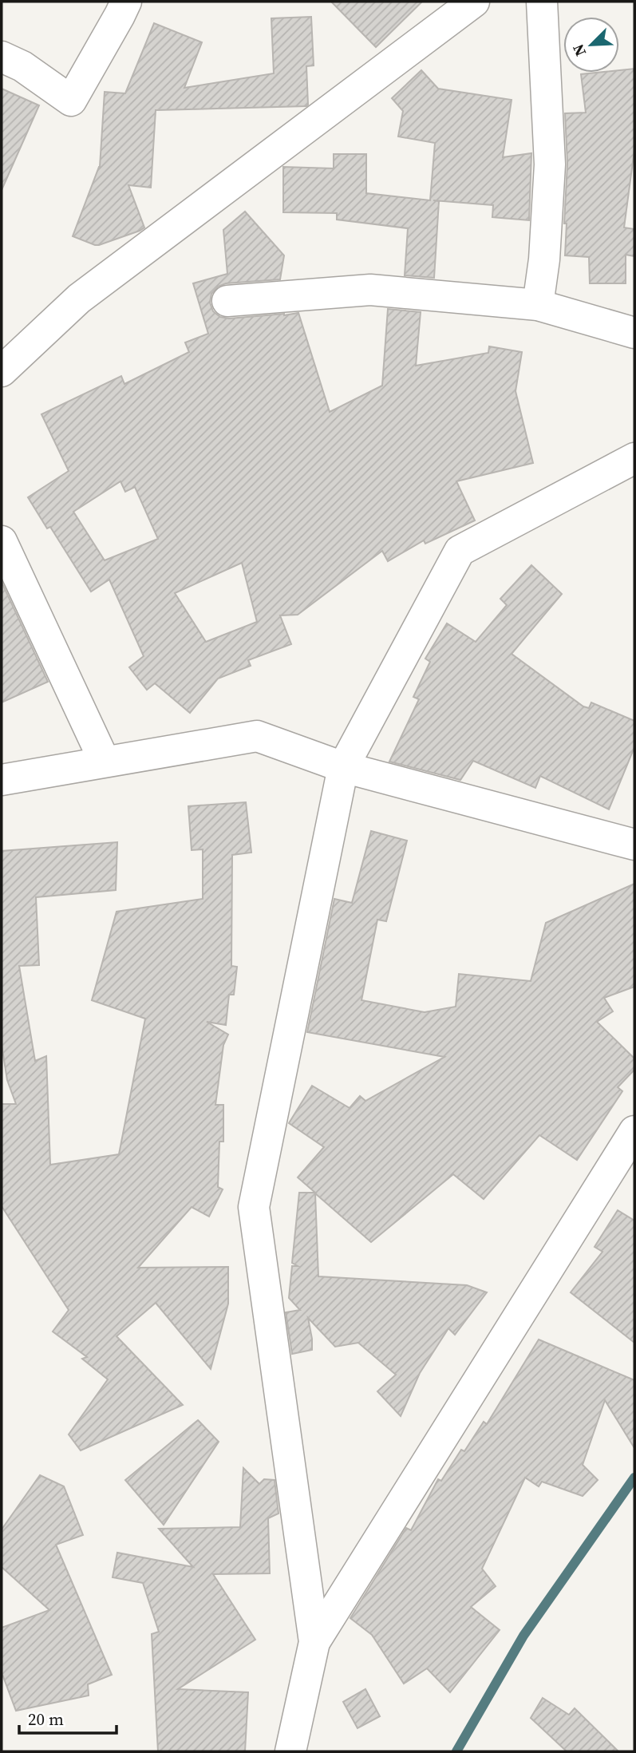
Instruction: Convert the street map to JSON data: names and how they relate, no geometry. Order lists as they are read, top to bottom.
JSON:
{
  "scale_bar": "20 m",
  "north": "bottom left"
}
